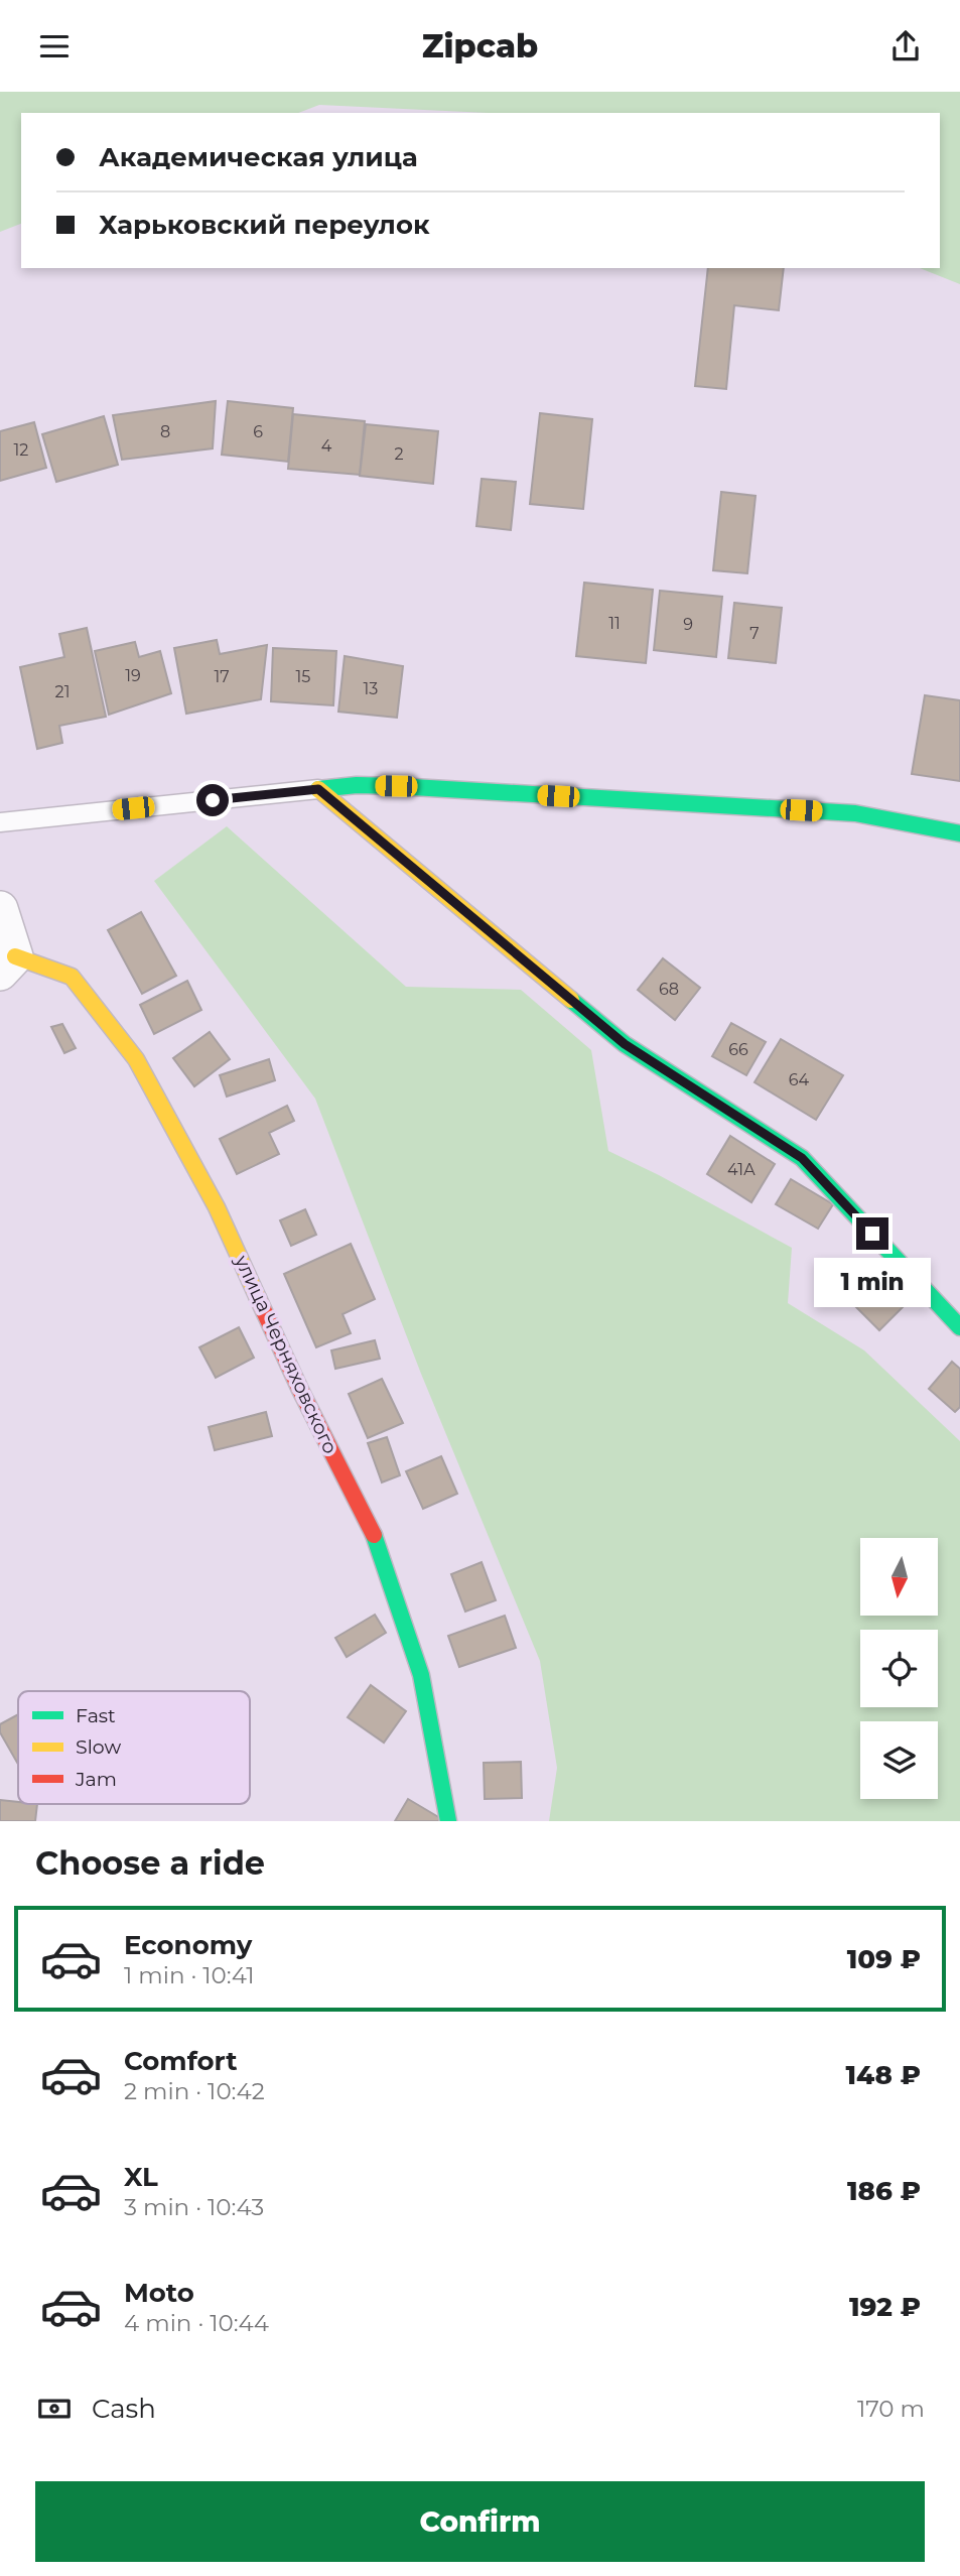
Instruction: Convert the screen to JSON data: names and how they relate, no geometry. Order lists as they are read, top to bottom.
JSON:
{
  "streets": {
    "street": ["улица Черняховского"]
  },
  "house_numbers": [
    "8",
    "6",
    "4",
    "12",
    "2",
    "11",
    "9",
    "7",
    "19",
    "17",
    "15",
    "13",
    "21",
    "68",
    "66",
    "64",
    "41А"
  ],
  "legend": ["Fast", "Slow", "Jam"],
  "north": "bottom",
  "page": {
    "header": "Zipcab",
    "banner": ["Академическая улица", "Харьковский переулок"],
    "bubble": "1 min",
    "heading": "Choose a ride",
    "list": [
      {
        "name": "Economy",
        "note": "1 min · 10:41",
        "value": "109 ₽"
      },
      {
        "name": "Comfort",
        "note": "2 min · 10:42",
        "value": "148 ₽"
      },
      {
        "name": "XL",
        "note": "3 min · 10:43",
        "value": "186 ₽"
      },
      {
        "name": "Moto",
        "note": "4 min · 10:44",
        "value": "192 ₽"
      }
    ],
    "pay": ["Cash", "170 m"],
    "buttons": "Confirm"
  }
}
